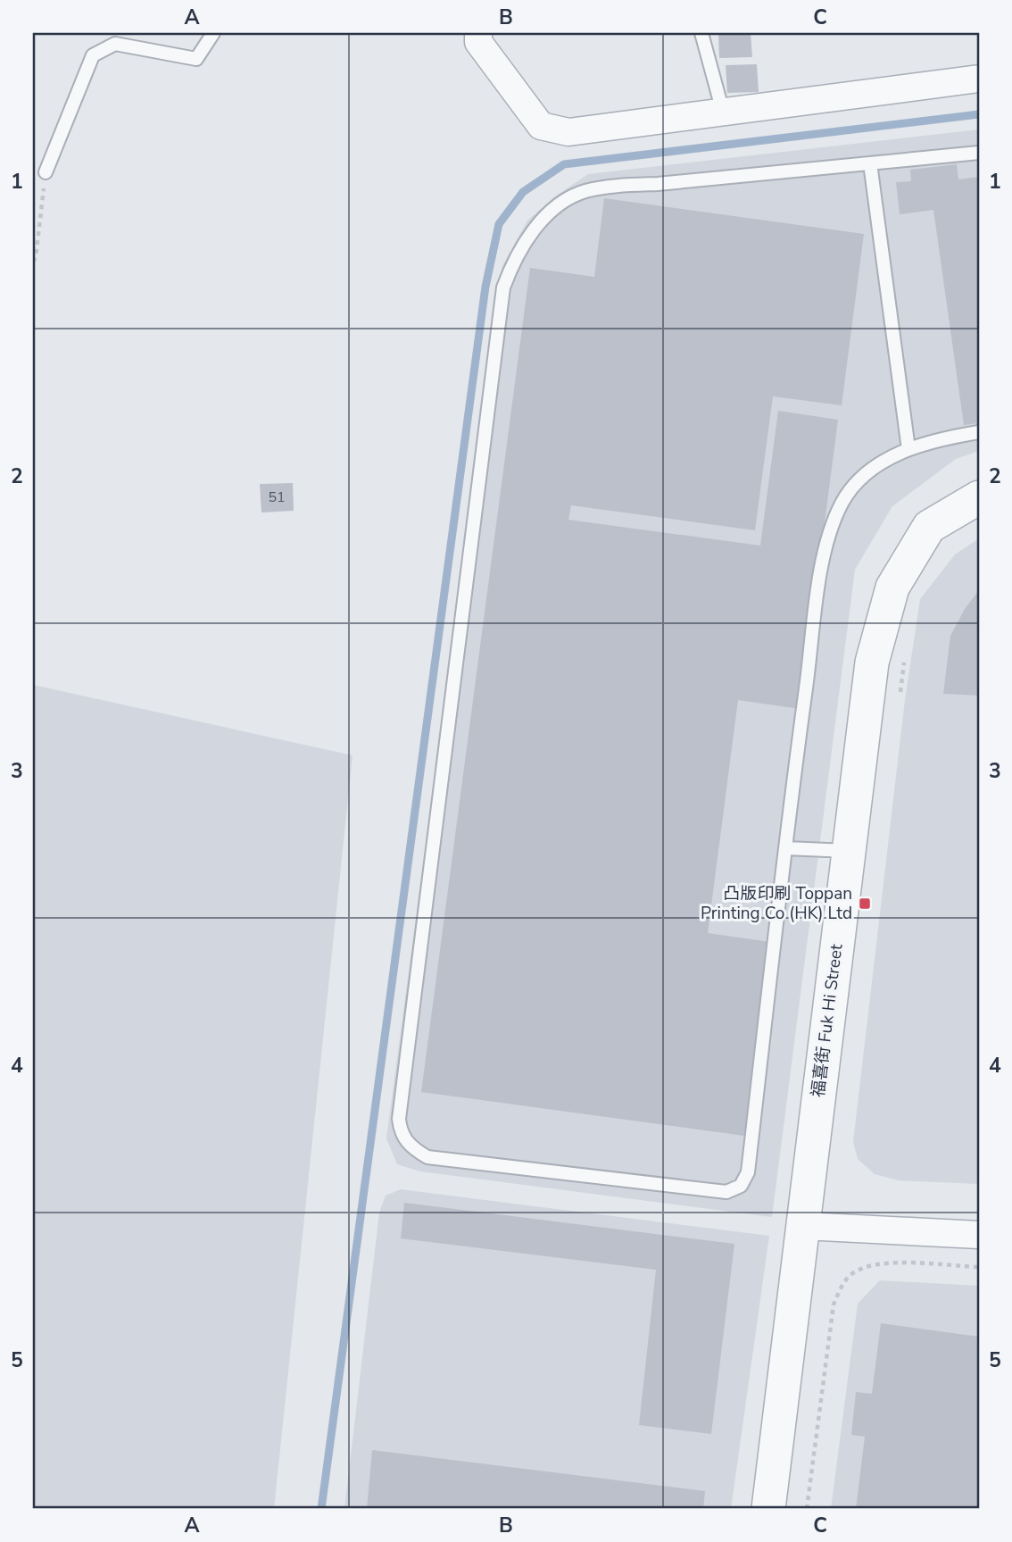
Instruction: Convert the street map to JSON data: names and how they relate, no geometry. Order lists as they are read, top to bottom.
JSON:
{
  "streets": {
    "street": ["福喜街 Fuk Hi Street"]
  },
  "places": {
    "transit": ["凸版印刷 Toppan Printing Co (HK) Ltd"]
  },
  "house_numbers": ["51"],
  "grid": {
    "columns": ["A", "B", "C"],
    "rows": [
      "1",
      "2",
      "3",
      "4",
      "5"
    ]
  }
}
